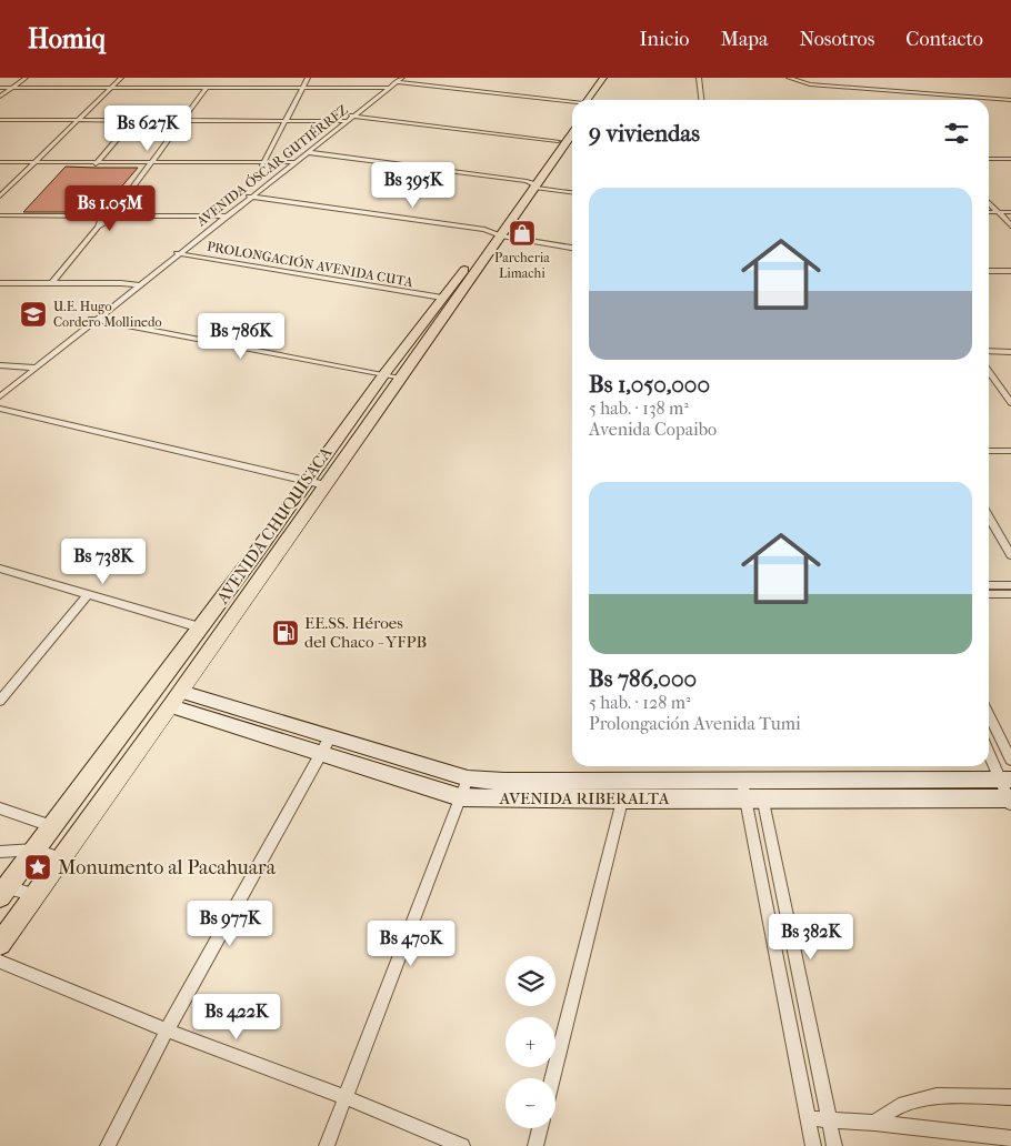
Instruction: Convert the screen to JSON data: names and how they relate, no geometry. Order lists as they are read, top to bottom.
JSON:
{
  "streets": {
    "main road": ["AVENIDA CHUQUISACA"],
    "street": ["AVENIDA ÓSCAR GUTIÉRREZ", "PROLONGACIÓN AVENIDA CUTA", "AVENIDA RIBERALTA"]
  },
  "crossings": [
    ["AVENIDA ÓSCAR GUTIÉRREZ", "PROLONGACIÓN AVENIDA CUTA"],
    ["PROLONGACIÓN AVENIDA CUTA", "AVENIDA CHUQUISACA"],
    ["AVENIDA CHUQUISACA", "AVENIDA RIBERALTA"]
  ],
  "places": {
    "shop": ["Parcheria Limachi"],
    "school or university": ["U.E. Hugo Cordero Mollinedo"],
    "fuel station": ["EE.SS. Héroes del Chaco - YFPB"],
    "place": ["Monumento al Pacahuara"]
  },
  "page": {
    "header": "Homiq",
    "nav": [
      "Inicio",
      "Mapa",
      "Nosotros",
      "Contacto"
    ],
    "heading": "9 viviendas",
    "price": [
      "Bs 627K",
      "Bs 395K",
      "Bs 1.05M",
      "Bs 786K",
      "Bs 738K",
      "Bs 977K",
      "Bs 382K",
      "Bs 470K",
      "Bs 422K"
    ],
    "list": [
      {
        "name": "Bs 1,050,000",
        "note": "5 hab. · 138 m² · Avenida Copaibo"
      },
      {
        "name": "Bs 786,000",
        "note": "5 hab. · 128 m² · Prolongación Avenida Tumi"
      }
    ],
    "map_buttons": ["+", "−"]
  }
}
